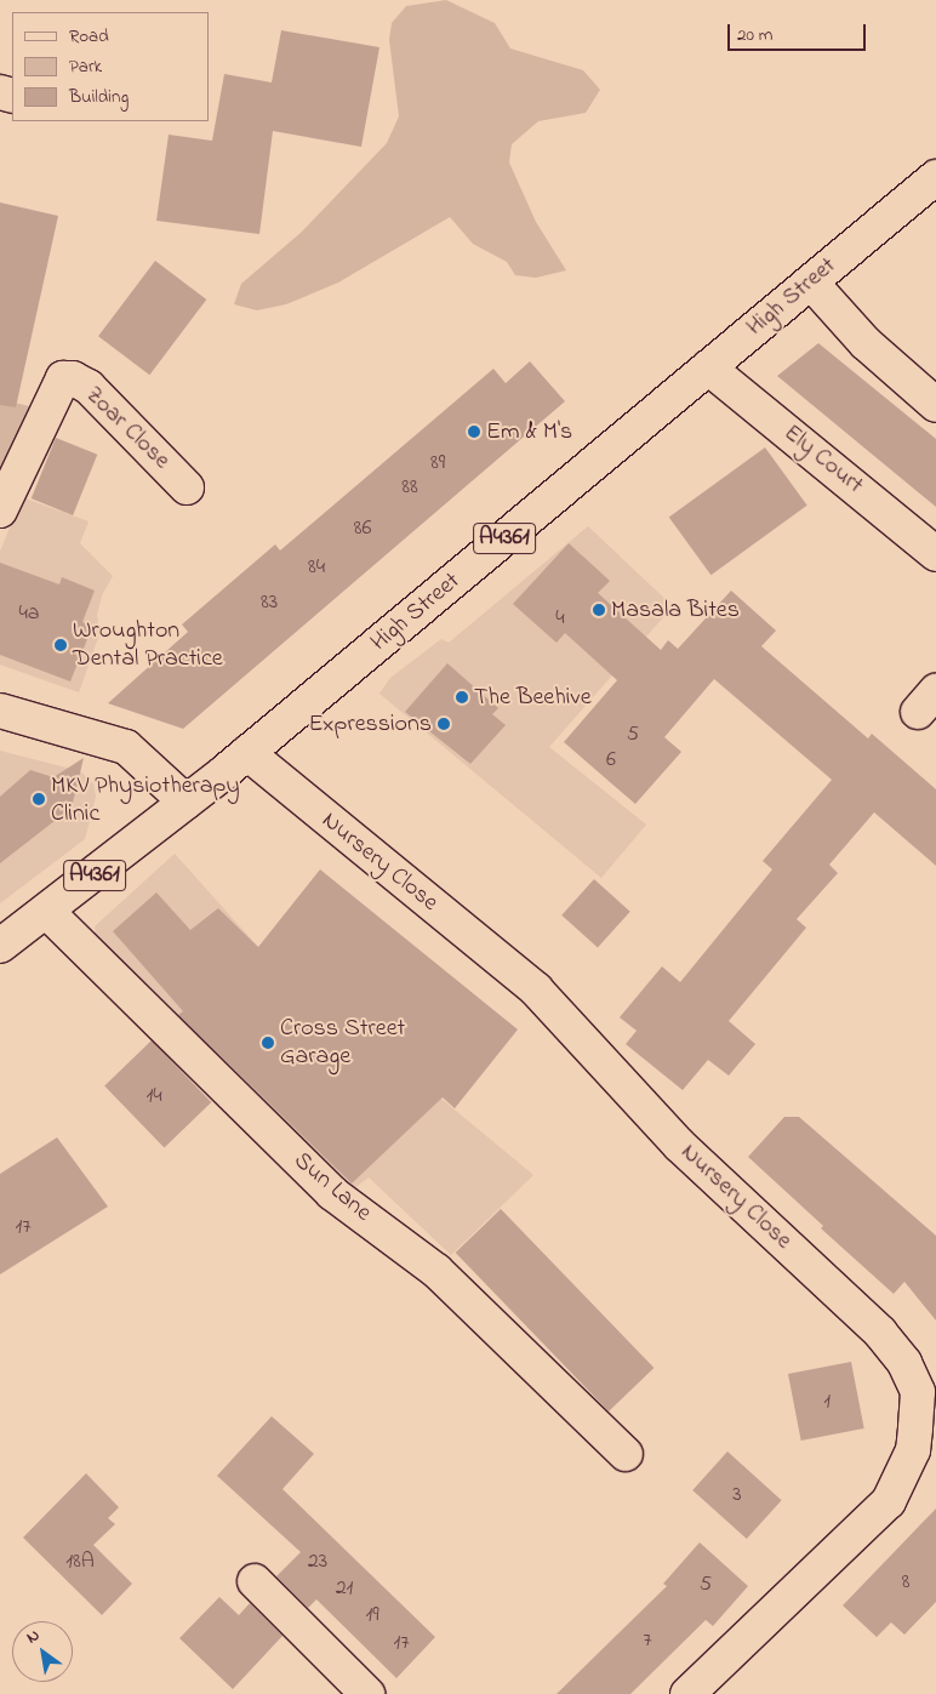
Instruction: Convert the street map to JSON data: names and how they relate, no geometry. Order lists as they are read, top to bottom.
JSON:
{
  "streets": {
    "street": [
      "High Street",
      "Zoar Close",
      "Ely Court",
      "A4361",
      "Nursery Close",
      "Sun Lane"
    ]
  },
  "crossings": [
    ["High Street", "Ely Court"],
    ["High Street", "Nursery Close"],
    ["High Street", "Sun Lane"]
  ],
  "places": [
    "Em & M's",
    "Masala Bites",
    "Wroughton Dental Practice",
    "The Beehive",
    "Expressions",
    "MKV Physiotherapy Clinic",
    "Cross Street Garage"
  ],
  "house_numbers": [
    "89",
    "88",
    "86",
    "84",
    "83",
    "4a",
    "4",
    "5",
    "6",
    "14",
    "17",
    "1",
    "3",
    "18A",
    "23",
    "8",
    "5",
    "21",
    "19",
    "7",
    "17"
  ],
  "legend": ["Road", "Park", "Building"],
  "scale_bar": "20 m",
  "north": "top left"
}
